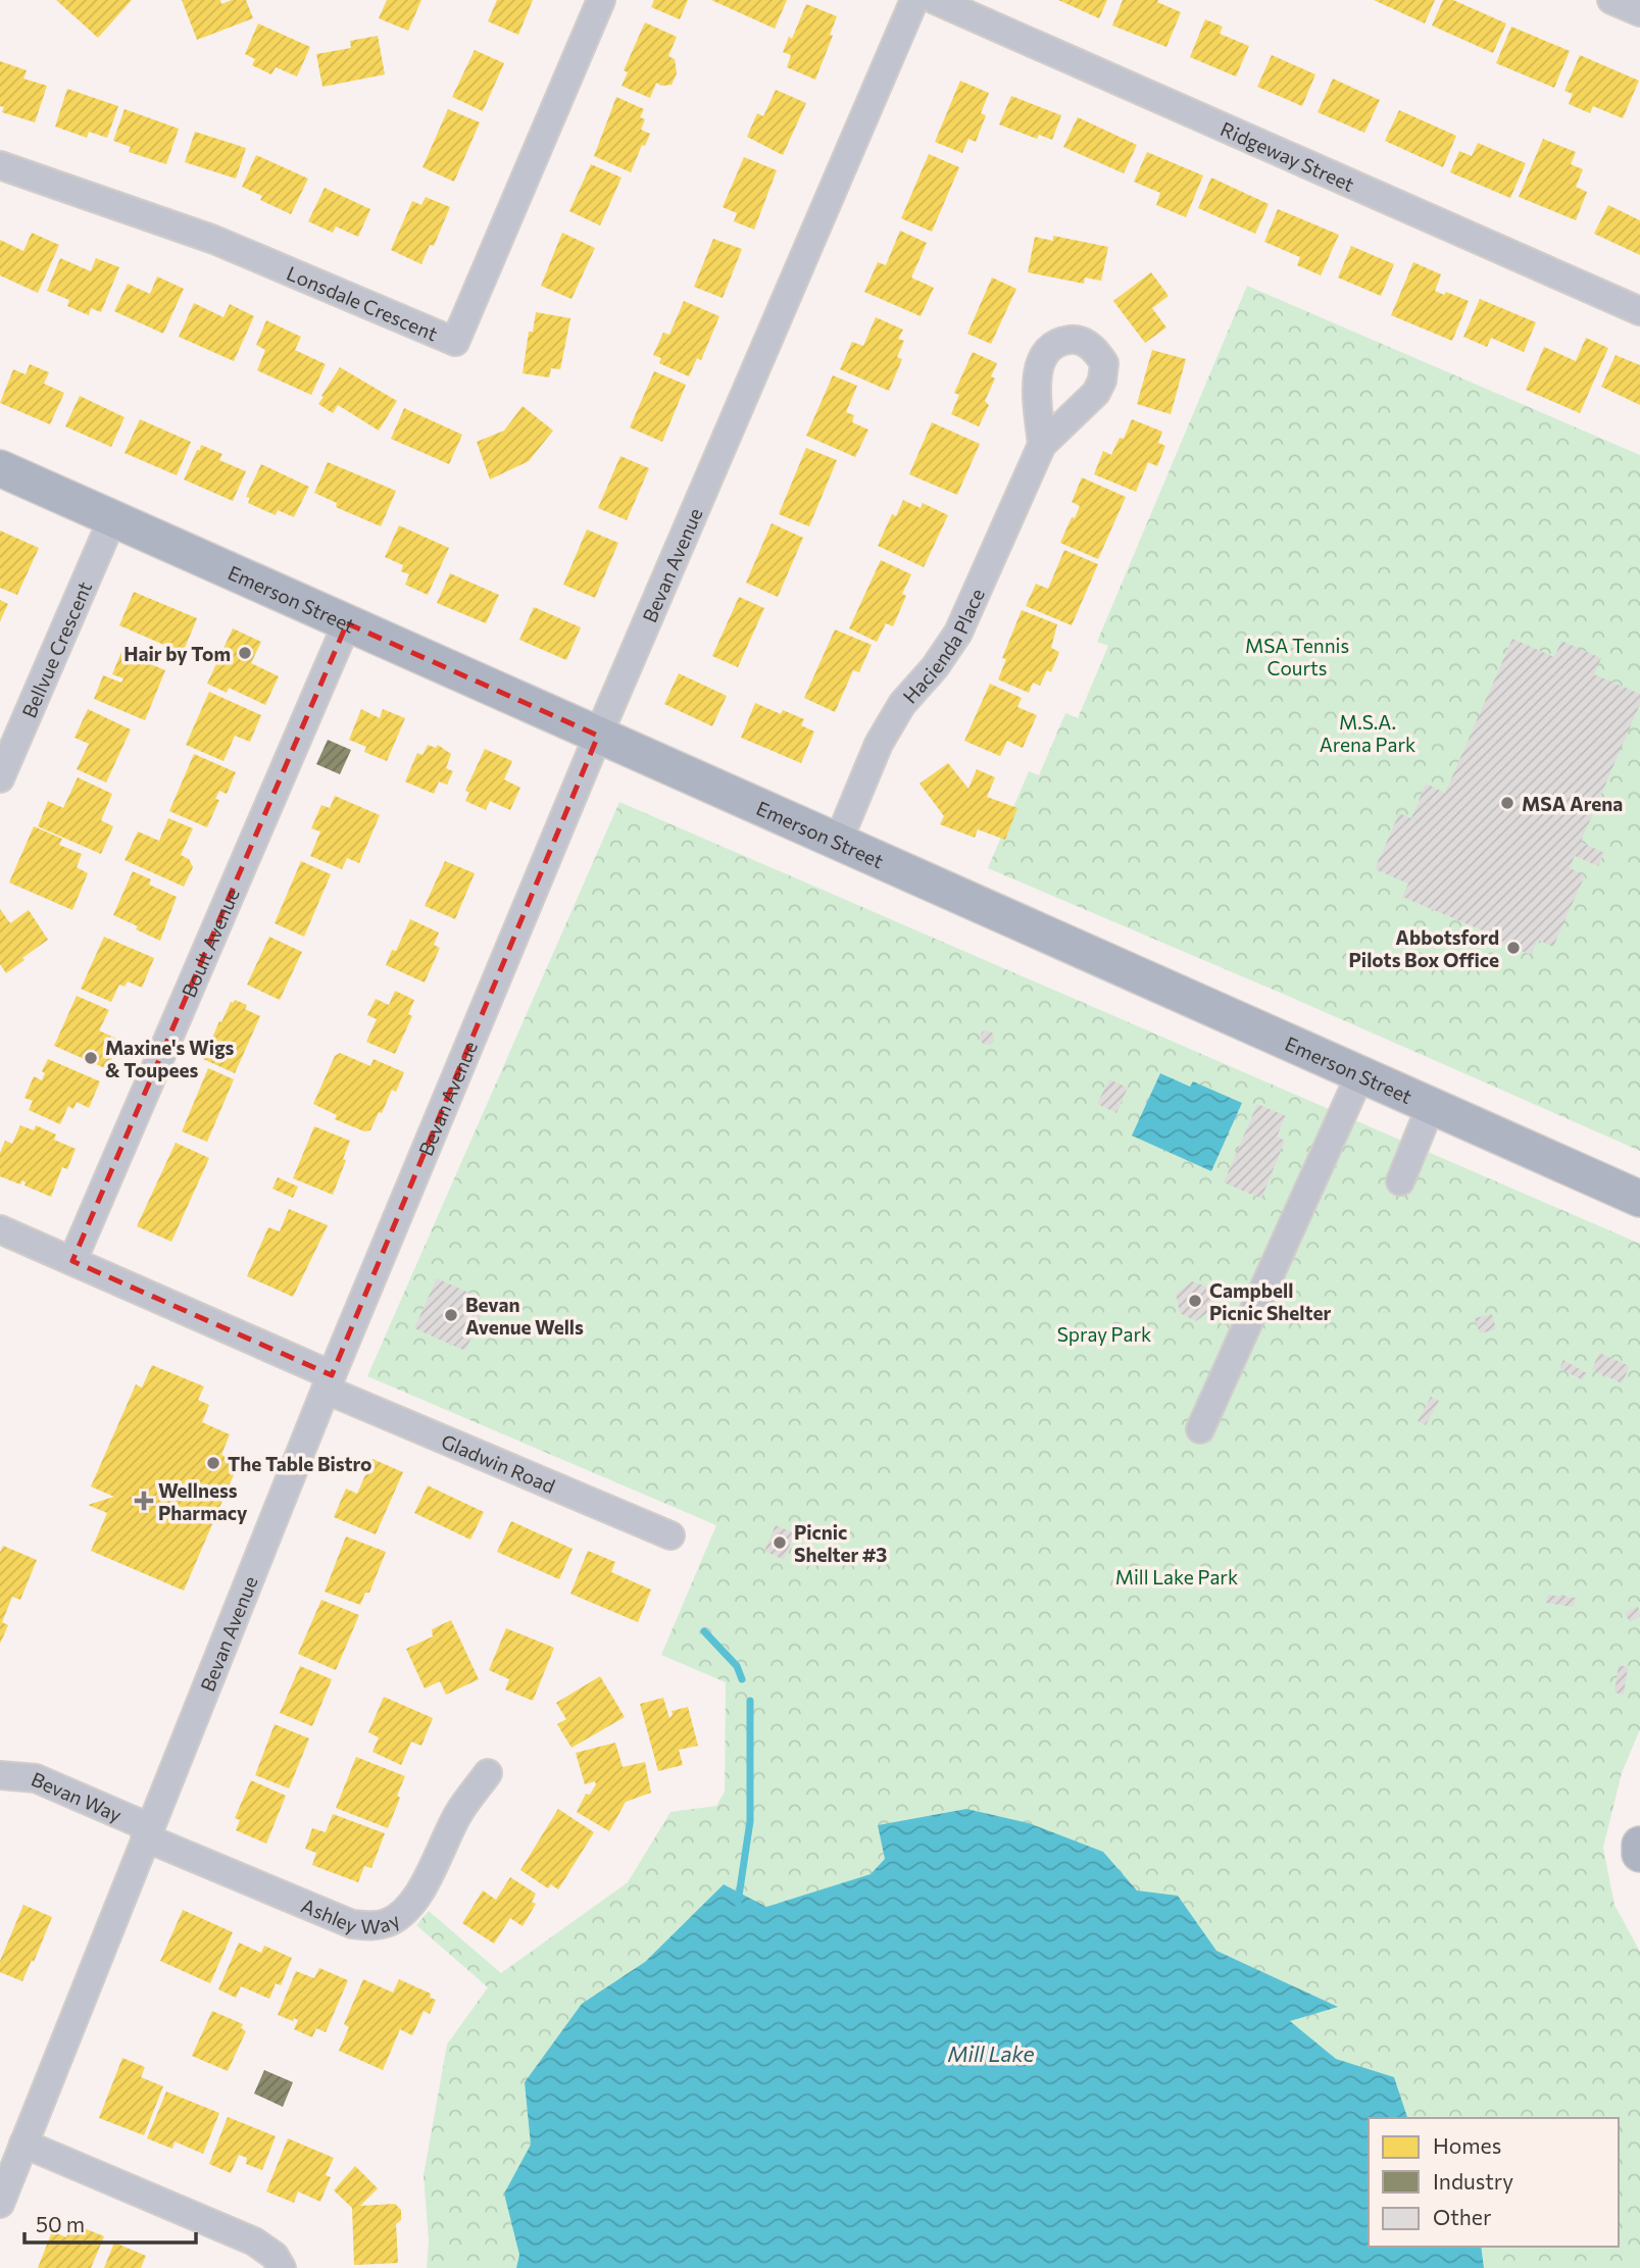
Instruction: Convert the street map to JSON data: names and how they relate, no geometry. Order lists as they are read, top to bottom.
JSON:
{
  "streets": {
    "main road": ["Emerson Street"],
    "street": [
      "Ridgeway Street",
      "Lonsdale Crescent",
      "Bevan Avenue",
      "Hacienda Place",
      "Bellvue Crescent",
      "Boult Avenue",
      "Gladwin Road",
      "Bevan Way",
      "Ashley Way"
    ]
  },
  "crossings": [
    ["Bevan Avenue", "Emerson Street"],
    ["Bevan Avenue", "Gladwin Road"],
    ["Bevan Avenue", "Bevan Way"],
    ["Bevan Avenue", "Ashley Way"],
    ["Emerson Street", "Hacienda Place"],
    ["Emerson Street", "Bellvue Crescent"],
    ["Emerson Street", "Boult Avenue"],
    ["Boult Avenue", "Gladwin Road"],
    ["Bevan Way", "Ashley Way"]
  ],
  "water": ["Mill Lake"],
  "parks": [
    "MSA Tennis Courts",
    "M.S.A. Arena Park",
    "Spray Park",
    "Mill Lake Park"
  ],
  "places": {
    "other": [
      "Hair by Tom",
      "MSA Arena",
      "Abbotsford Pilots Box Office",
      "Maxine's Wigs & Toupees",
      "Campbell Picnic Shelter",
      "Bevan Avenue Wells",
      "The Table Bistro",
      "Picnic Shelter #3"
    ],
    "health": ["Wellness Pharmacy"]
  },
  "legend": ["Homes", "Industry", "Other"],
  "scale_bar": "50 m"
}
